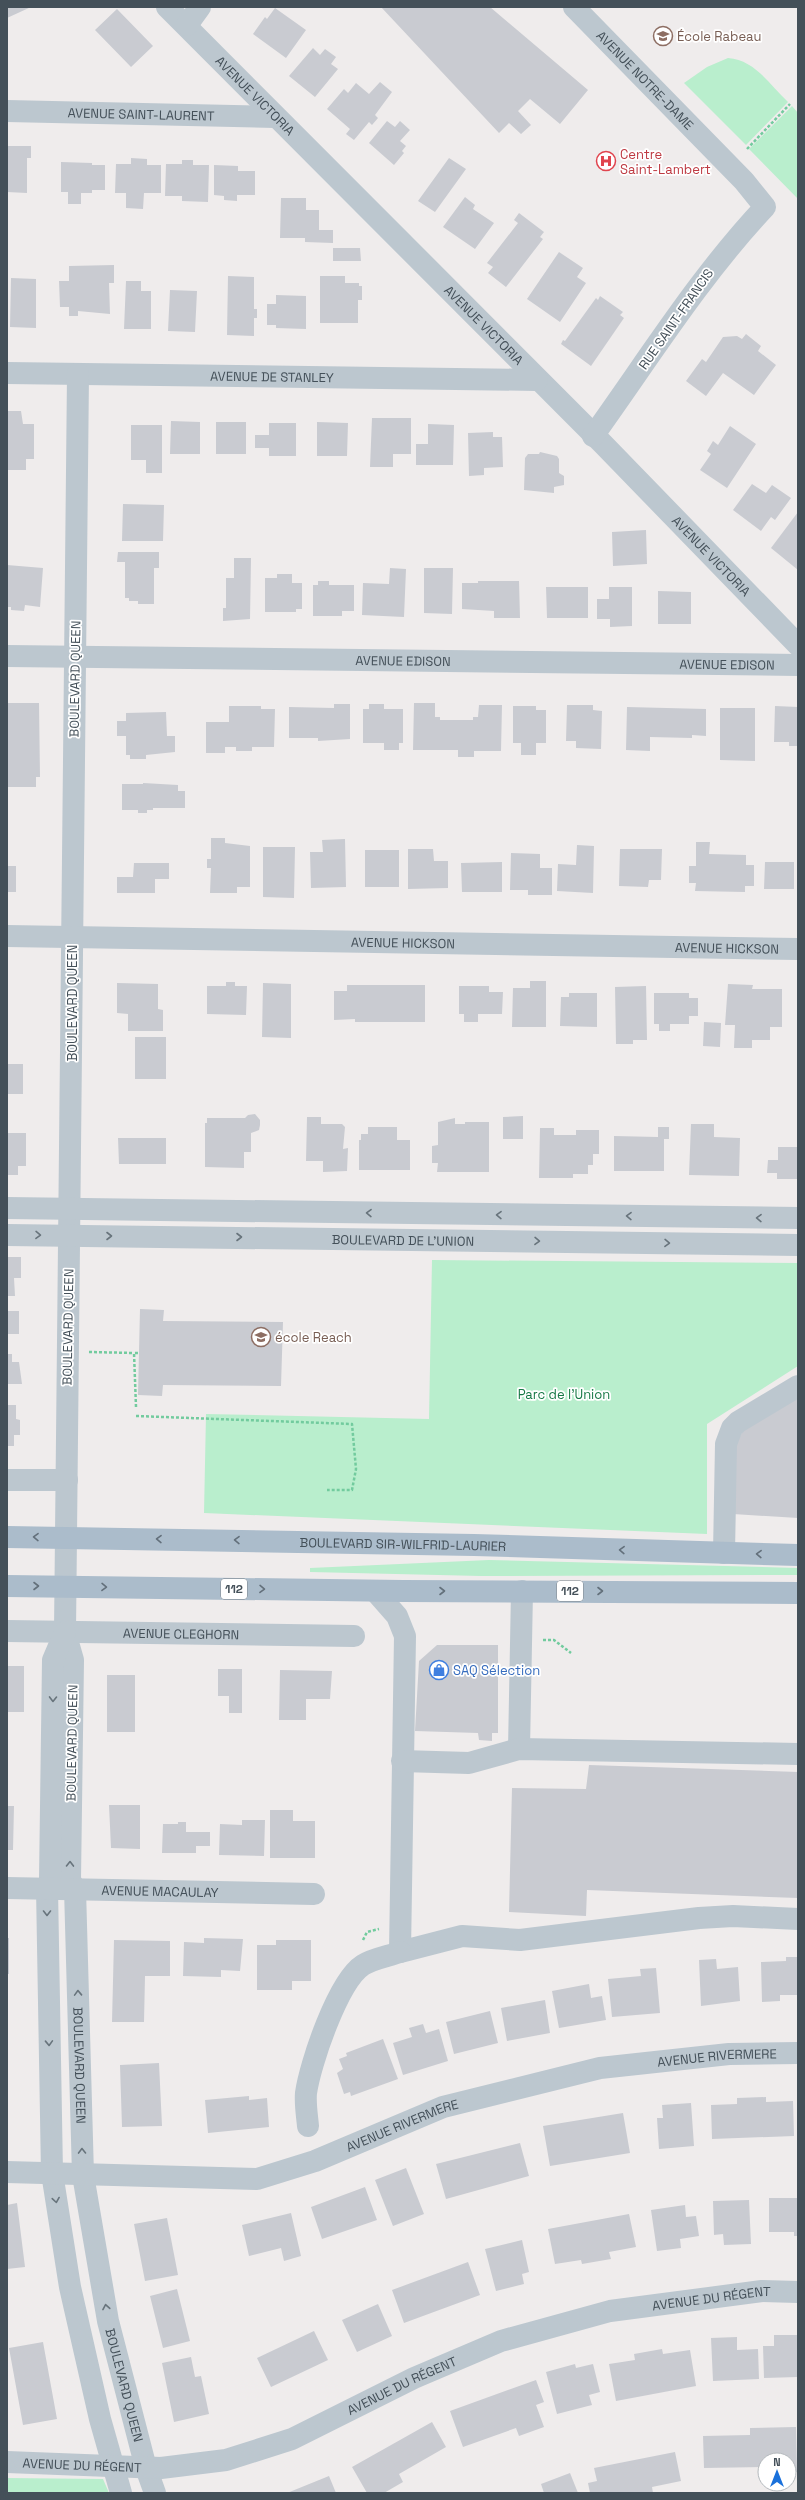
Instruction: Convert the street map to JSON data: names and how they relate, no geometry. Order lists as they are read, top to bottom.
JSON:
{
  "streets": {
    "main road": ["BOULEVARD SIR-WILFRID-LAURIER", "112"],
    "street": [
      "AVENUE NOTRE-DAME",
      "AVENUE VICTORIA",
      "AVENUE SAINT-LAURENT",
      "RUE SAINT-FRANCIS",
      "AVENUE DE STANLEY",
      "AVENUE EDISON",
      "BOULEVARD QUEEN",
      "AVENUE HICKSON",
      "BOULEVARD DE L'UNION",
      "AVENUE CLEGHORN",
      "AVENUE MACAULAY",
      "AVENUE RIVERMERE",
      "AVENUE DU RÉGENT"
    ]
  },
  "crossings": [
    ["AVENUE NOTRE-DAME", "RUE SAINT-FRANCIS"],
    ["AVENUE VICTORIA", "AVENUE SAINT-LAURENT"],
    ["AVENUE VICTORIA", "RUE SAINT-FRANCIS"],
    ["AVENUE VICTORIA", "AVENUE DE STANLEY"],
    ["AVENUE DE STANLEY", "BOULEVARD QUEEN"],
    ["AVENUE EDISON", "BOULEVARD QUEEN"],
    ["BOULEVARD QUEEN", "AVENUE HICKSON"],
    ["BOULEVARD QUEEN", "BOULEVARD DE L'UNION"],
    ["BOULEVARD QUEEN", "BOULEVARD SIR-WILFRID-LAURIER"],
    ["BOULEVARD QUEEN", "112"],
    ["BOULEVARD QUEEN", "AVENUE CLEGHORN"],
    ["BOULEVARD QUEEN", "AVENUE MACAULAY"],
    ["BOULEVARD QUEEN", "AVENUE RIVERMERE"],
    ["BOULEVARD QUEEN", "AVENUE DU RÉGENT"]
  ],
  "parks": ["Parc de l'Union"],
  "places": {
    "school or university": ["École Rabeau", "école Reach"],
    "hospital": ["Centre Saint-Lambert"],
    "shop": ["SAQ Sélection"]
  },
  "north": "top"
}
